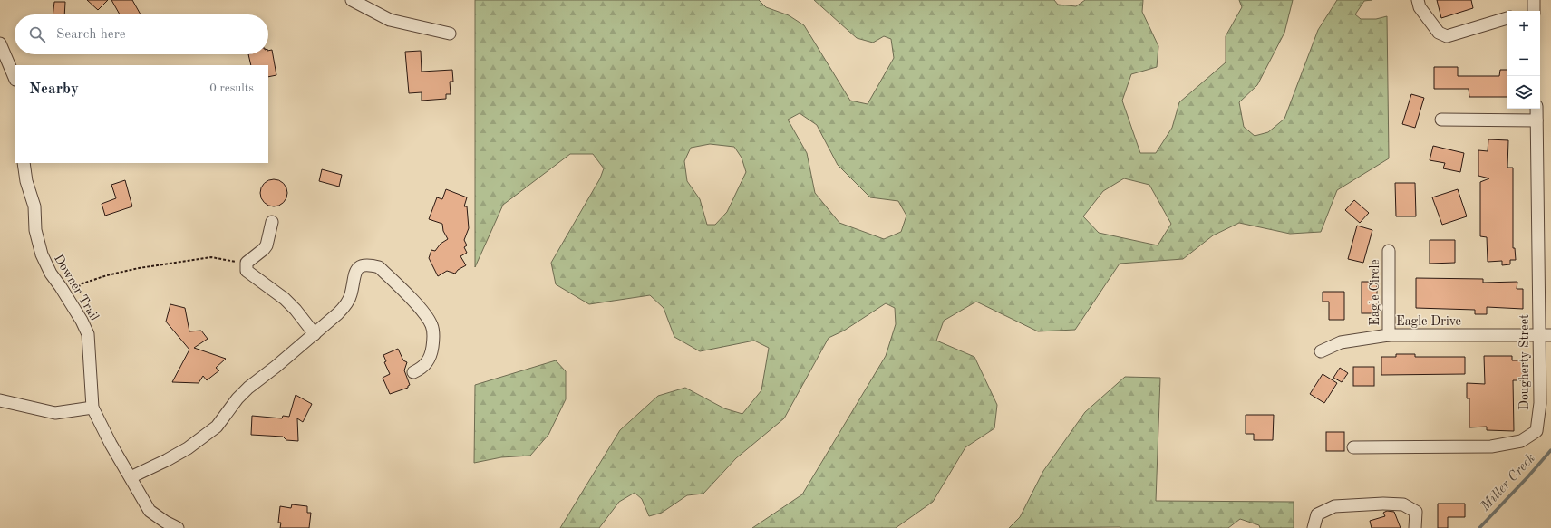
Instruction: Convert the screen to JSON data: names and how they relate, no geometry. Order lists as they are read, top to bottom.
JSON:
{
  "streets": {
    "street": [
      "Downer Trail",
      "Eagle Circle",
      "Eagle Drive",
      "Dougherty Street"
    ]
  },
  "crossings": [
    ["Eagle Circle", "Eagle Drive"],
    ["Eagle Drive", "Dougherty Street"]
  ],
  "water": ["Miller Creek"],
  "page": {
    "map_buttons": ["+", "−"],
    "search": "Search here",
    "heading": ["Nearby", "0 results"]
  }
}
